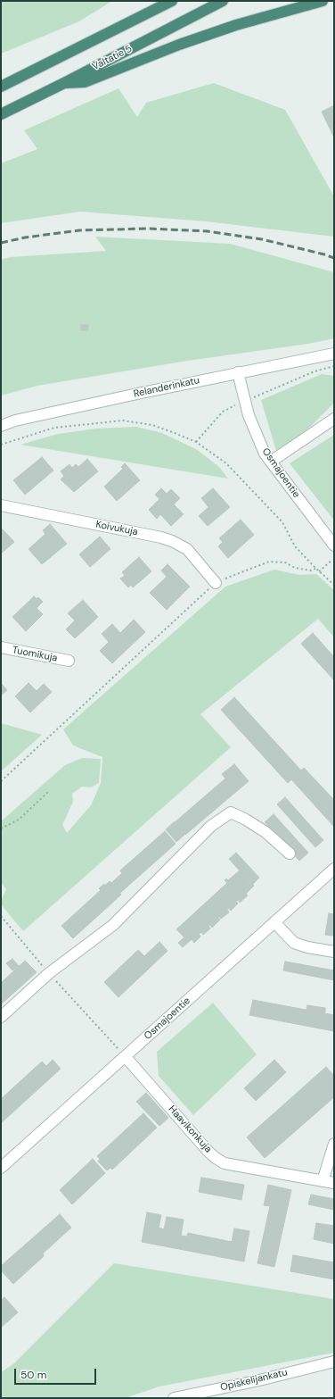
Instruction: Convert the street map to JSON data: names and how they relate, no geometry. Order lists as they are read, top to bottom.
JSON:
{
  "streets": {
    "highway": ["Valtatie 5"],
    "street": [
      "Relanderinkatu",
      "Osmajoentie",
      "Koivukuja",
      "Tuomikuja",
      "Haavikonkuja",
      "Opiskelijankatu"
    ]
  },
  "crossings": [
    ["Relanderinkatu", "Osmajoentie"],
    ["Osmajoentie", "Haavikonkuja"]
  ],
  "scale_bar": "50 m"
}
